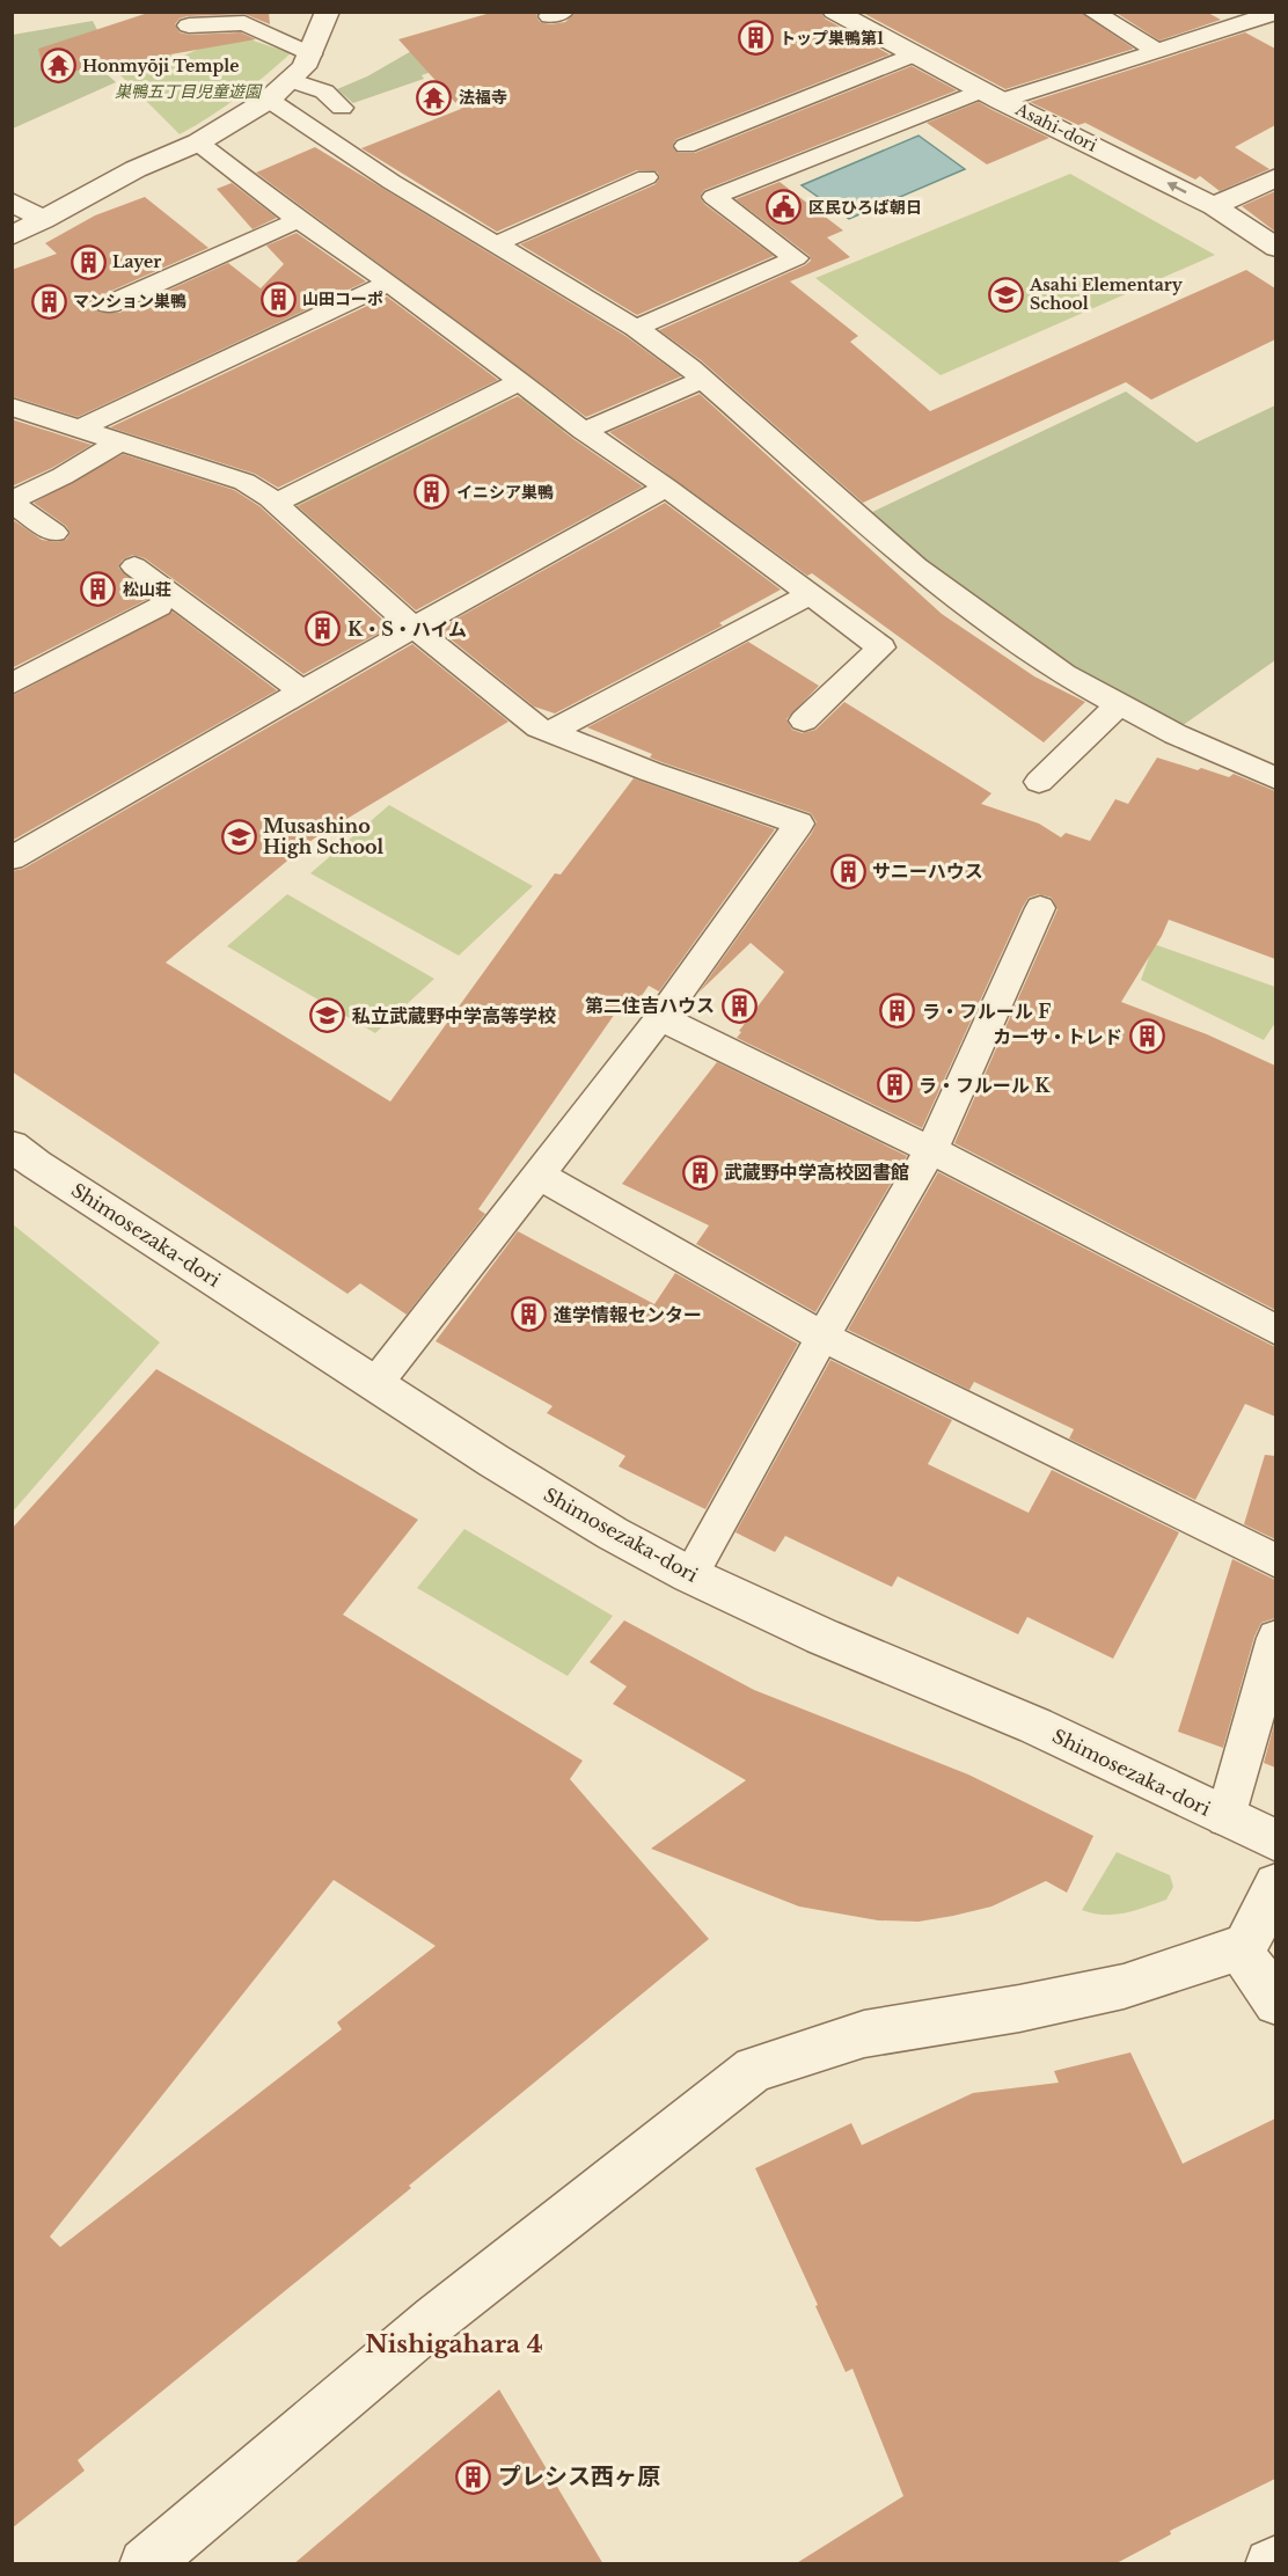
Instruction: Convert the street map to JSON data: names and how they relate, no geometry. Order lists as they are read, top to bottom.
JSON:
{
  "streets": {
    "street": ["Asahi-dori", "Shimosezaka-dori"]
  },
  "one_way": ["Asahi-dori"],
  "districts": ["Nishigahara 4"],
  "parks": ["巣鴨五丁目児童遊園"],
  "places": {
    "building": [
      "トップ巣鴨第1",
      "Layer",
      "山田コーポ",
      "マンション巣鴨",
      "イニシア巣鴨",
      "松山荘",
      "K・S・ハイム",
      "サニーハウス",
      "第二住吉ハウス",
      "ラ・フルール F",
      "カーサ・トレド",
      "ラ・フルール K",
      "武蔵野中学高校図書館",
      "進学情報センター",
      "プレシス西ヶ原"
    ],
    "temple": ["Honmyōji Temple", "法福寺"],
    "public building": ["区民ひろば朝日"],
    "school or university": ["Asahi Elementary School", "Musashino High School", "私立武蔵野中学高等学校"]
  }
}
